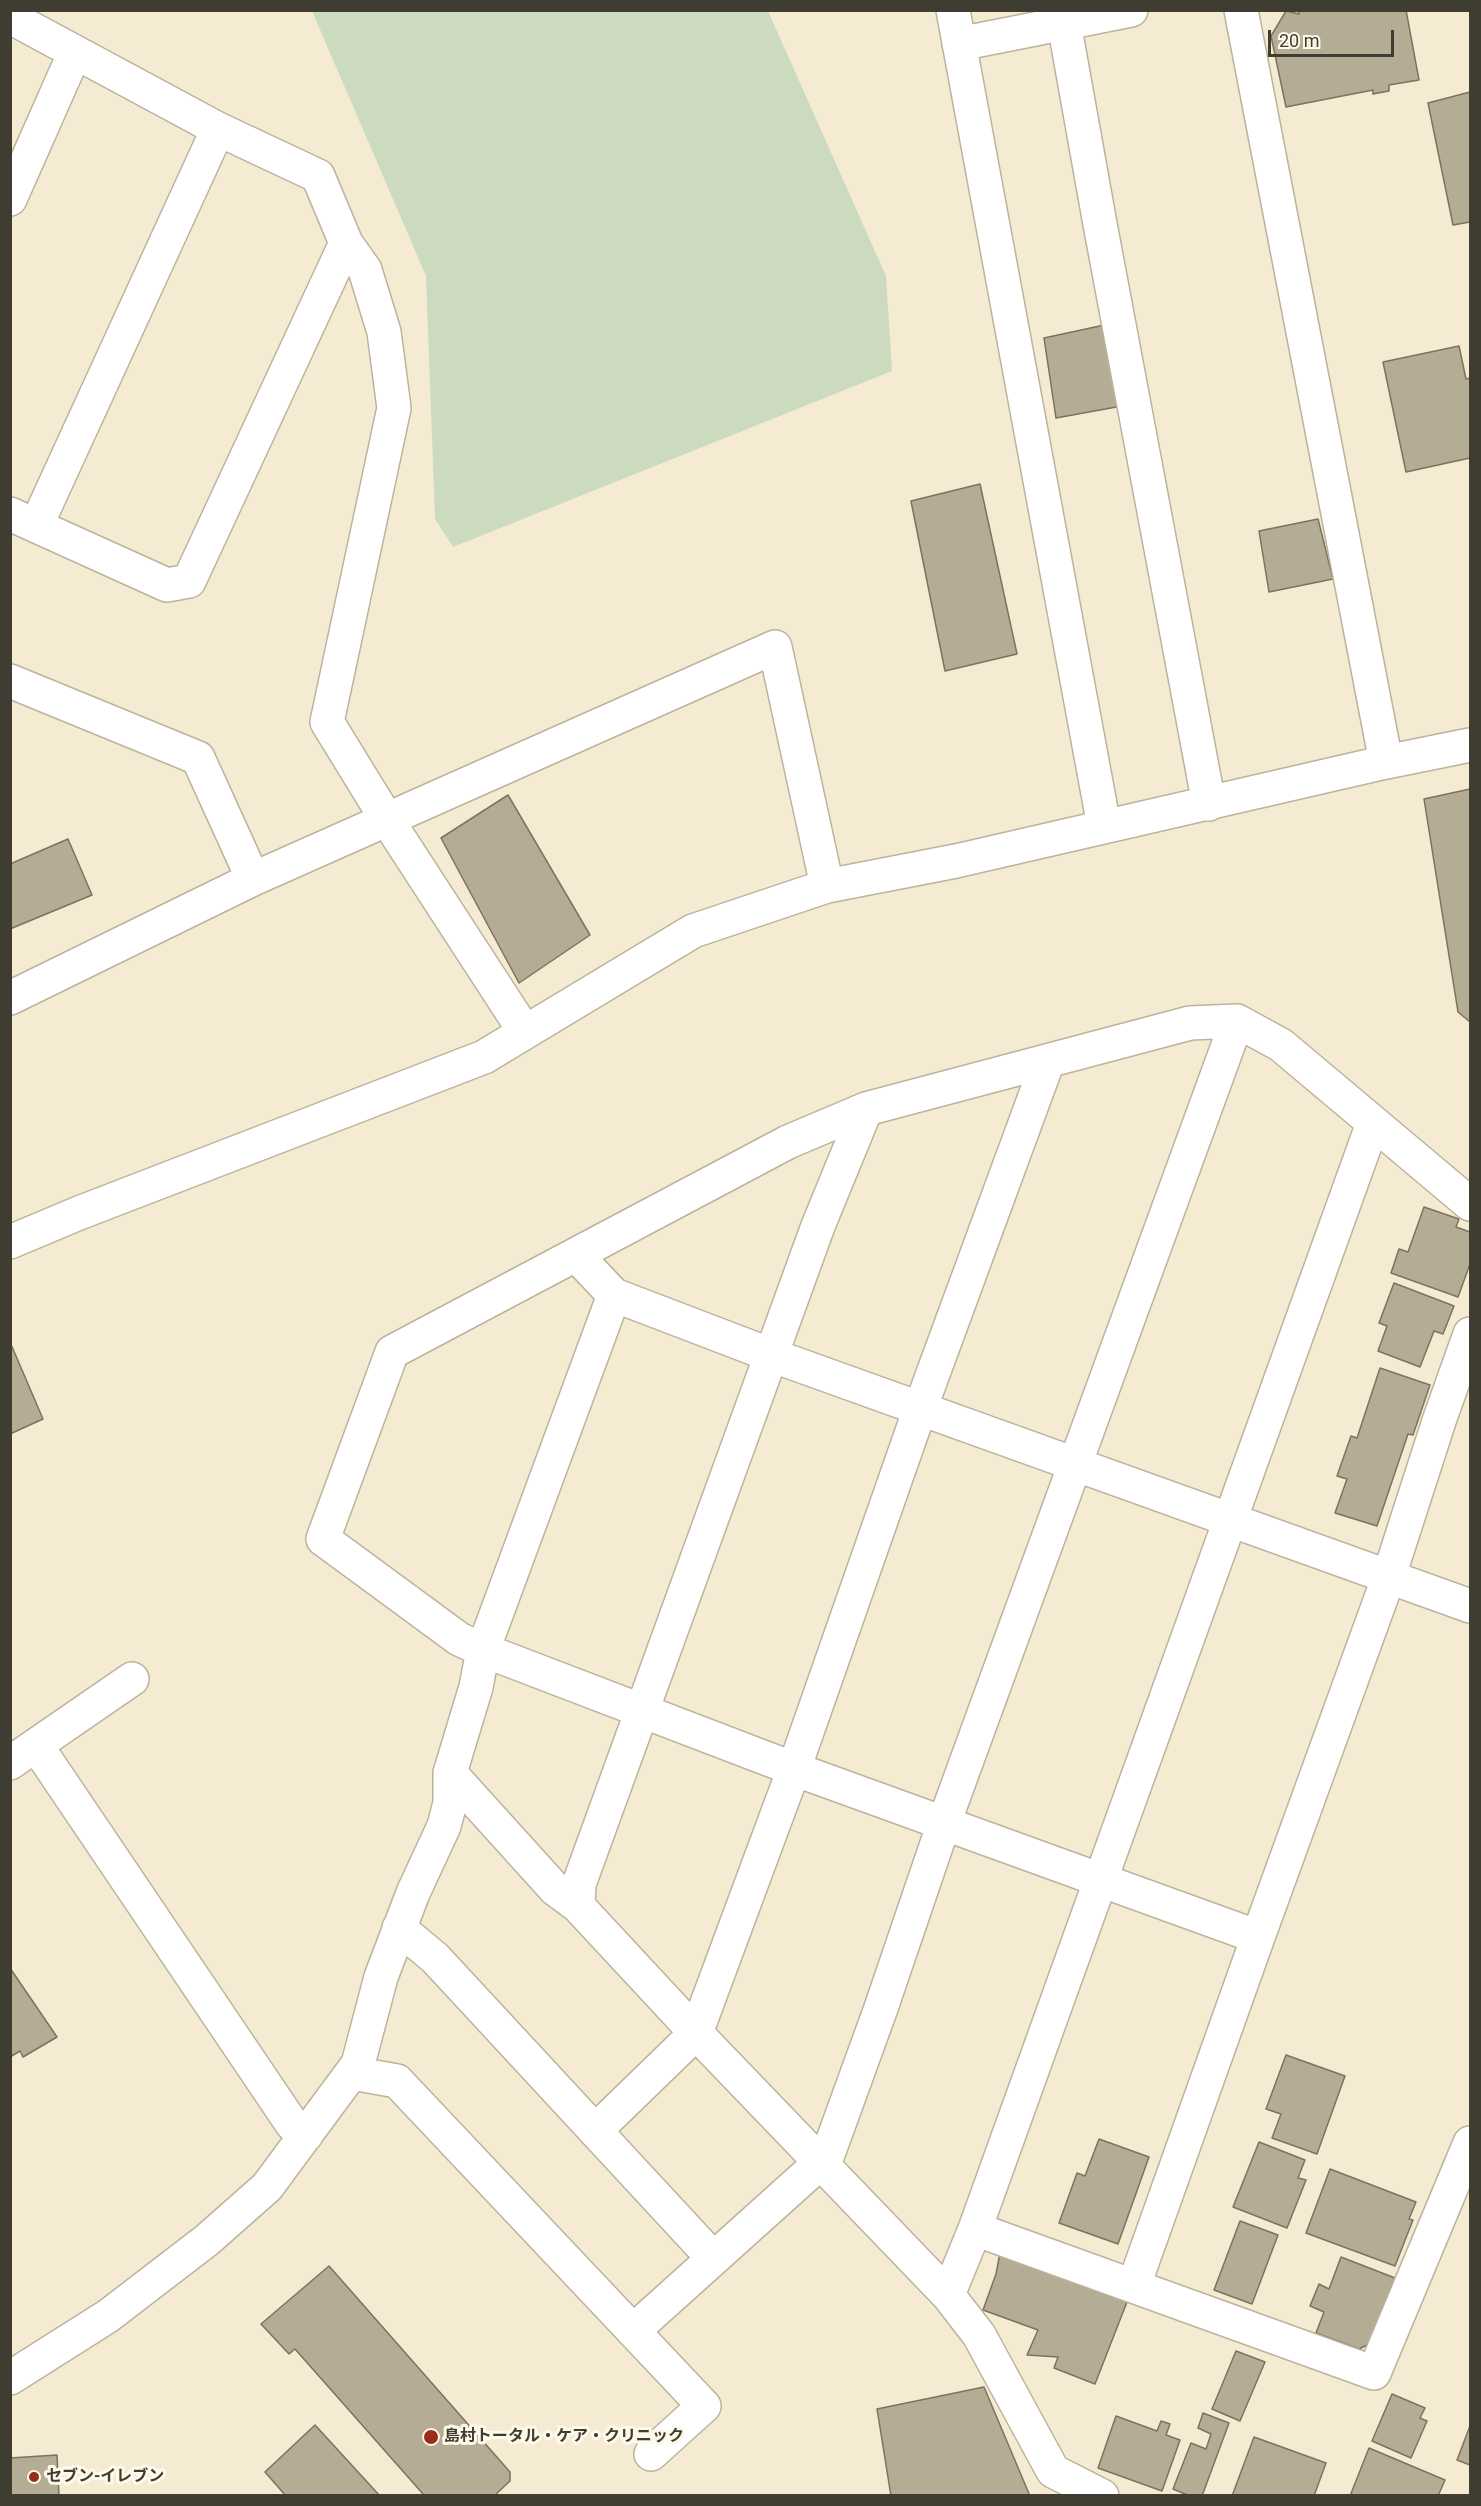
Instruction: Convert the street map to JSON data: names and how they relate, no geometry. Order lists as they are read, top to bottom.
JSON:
{
  "places": ["島村トータル・ケア・クリニック", "セブン-イレブン"],
  "scale_bar": "20 m"
}
